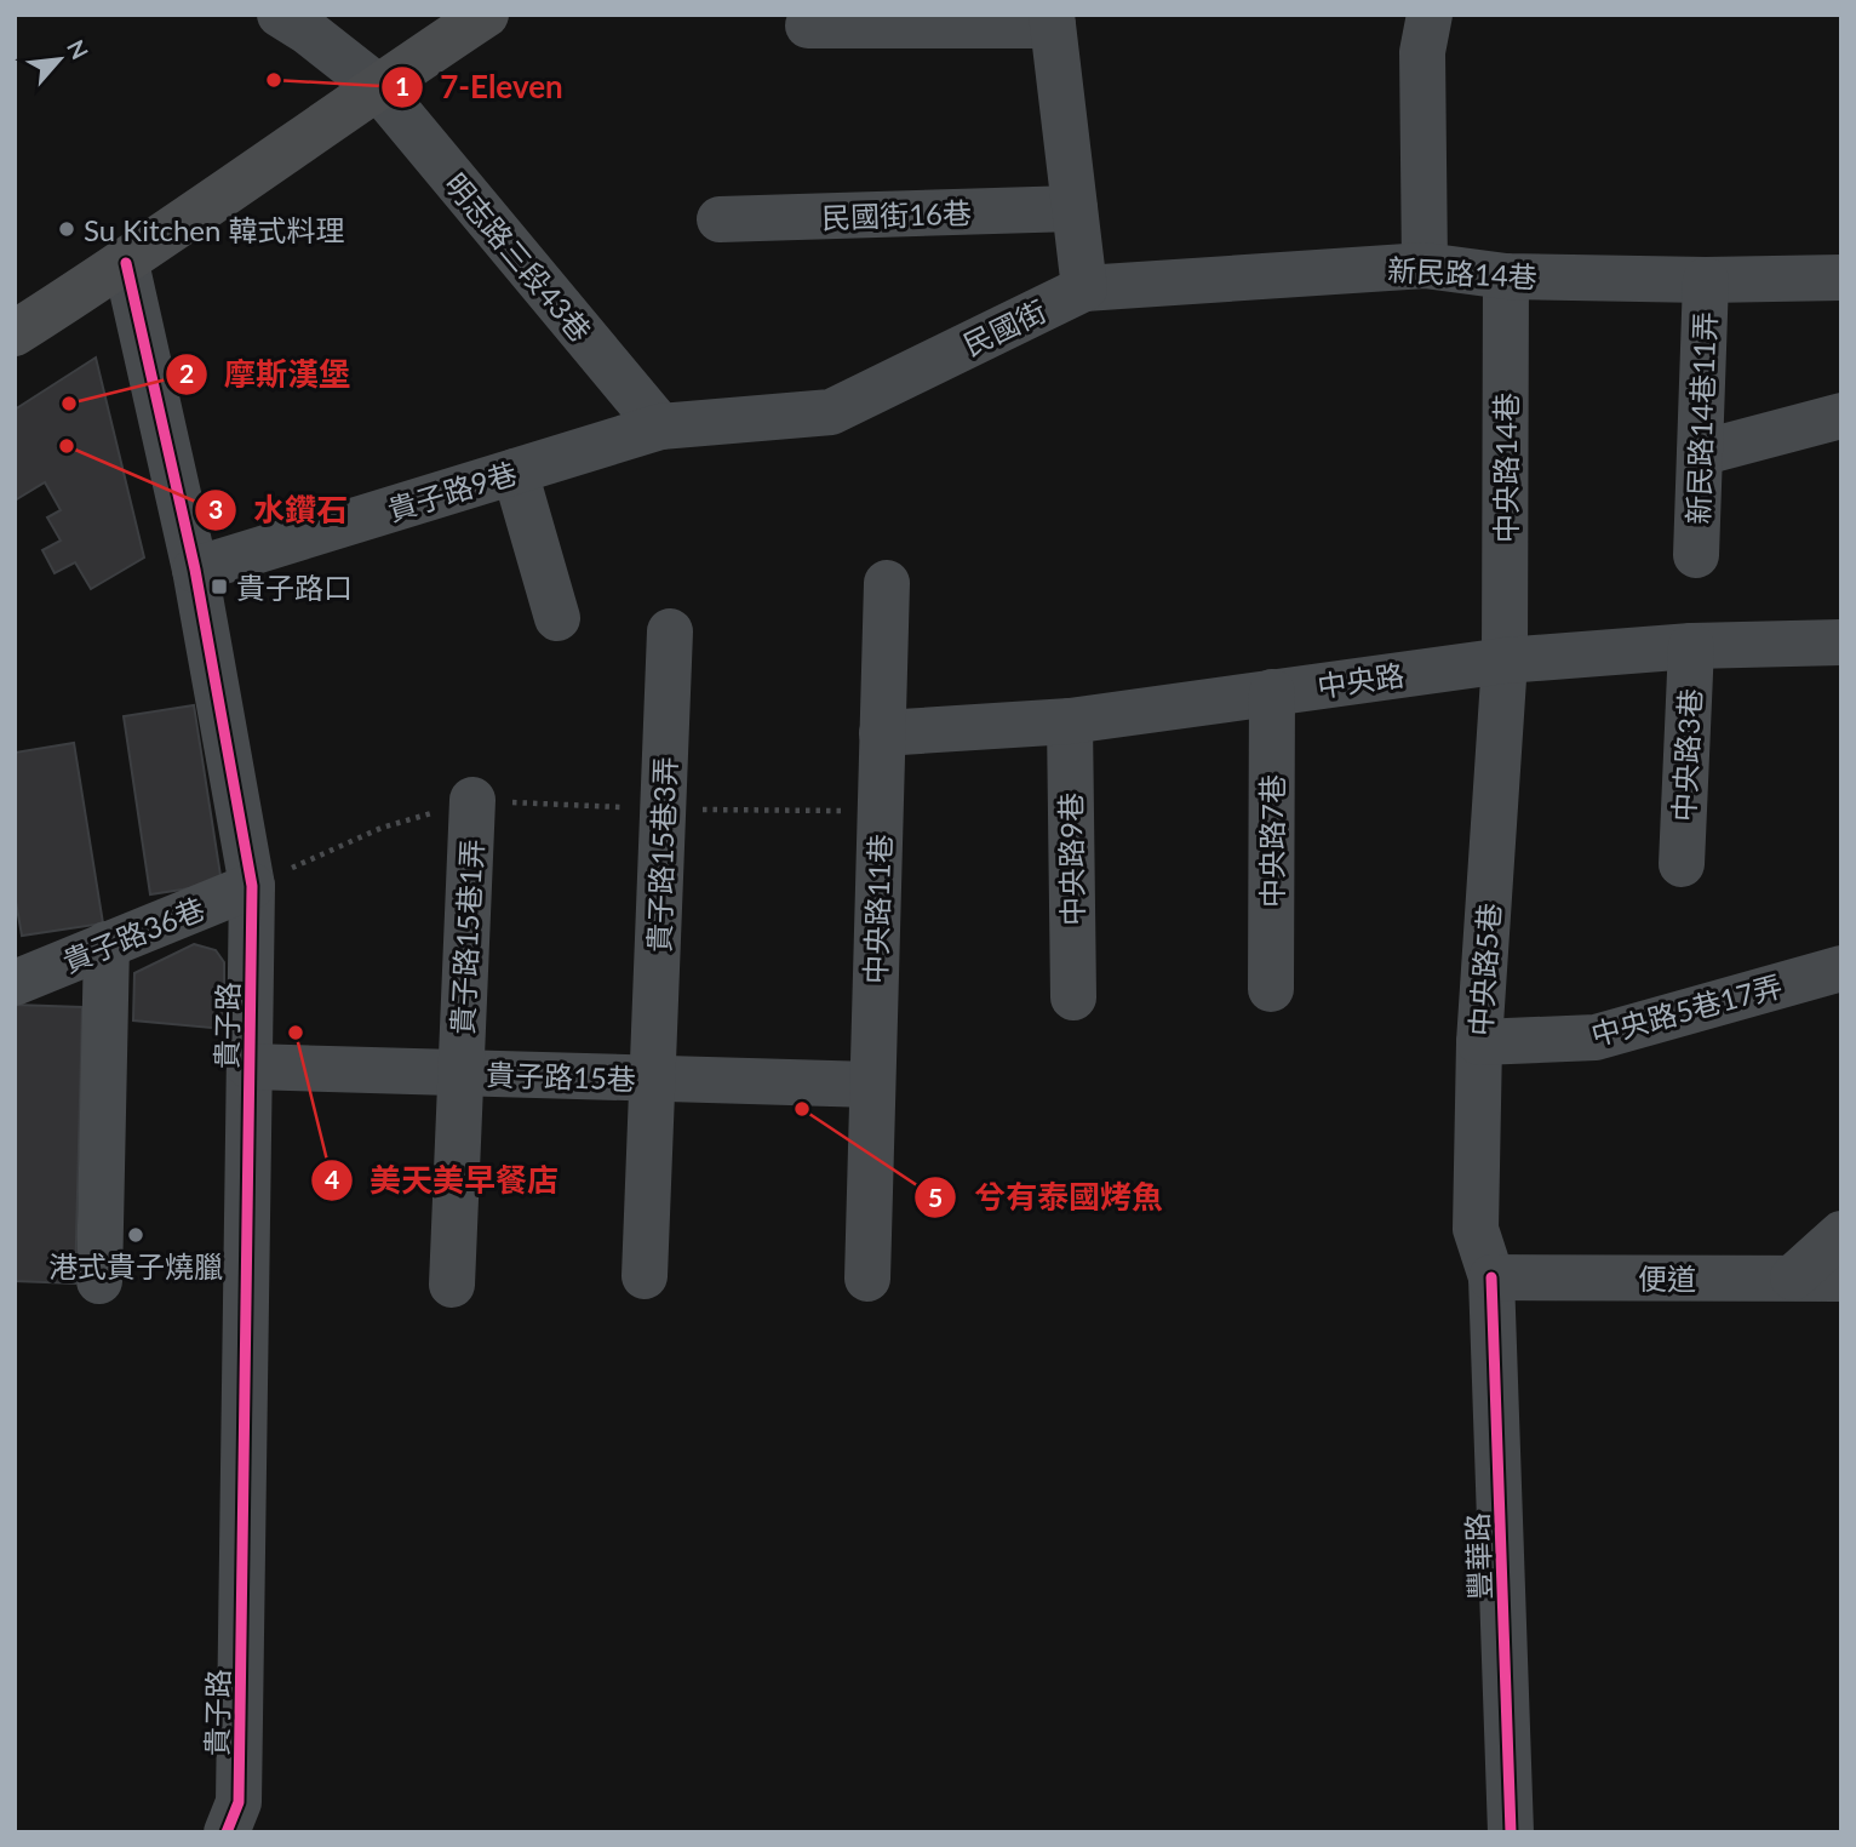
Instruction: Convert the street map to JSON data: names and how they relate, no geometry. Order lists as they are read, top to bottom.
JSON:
{
  "streets": {
    "street": [
      "民國街16巷",
      "明志路三段43巷",
      "新民路14巷",
      "民國街",
      "新民路14巷11弄",
      "中央路14巷",
      "貴子路9巷",
      "中央路",
      "中央路3巷",
      "中央路7巷",
      "貴子路15巷3弄",
      "中央路9巷",
      "中央路11巷",
      "貴子路36巷",
      "貴子路15巷1弄",
      "中央路5巷",
      "中央路5巷17弄",
      "貴子路",
      "貴子路15巷",
      "便道",
      "豐華路"
    ]
  },
  "crossings": [
    ["明志路三段43巷", "民國街"],
    ["明志路三段43巷", "貴子路9巷"],
    ["新民路14巷", "民國街"],
    ["新民路14巷", "新民路14巷11弄"],
    ["新民路14巷", "中央路14巷"],
    ["民國街", "貴子路9巷"],
    ["中央路14巷", "中央路"],
    ["中央路14巷", "中央路5巷"],
    ["貴子路9巷", "貴子路"],
    ["中央路", "中央路3巷"],
    ["中央路", "中央路7巷"],
    ["中央路", "中央路9巷"],
    ["中央路", "中央路11巷"],
    ["中央路", "中央路5巷"],
    ["貴子路15巷3弄", "貴子路15巷"],
    ["中央路11巷", "貴子路15巷"],
    ["貴子路36巷", "貴子路"],
    ["貴子路15巷1弄", "貴子路15巷"],
    ["中央路5巷", "中央路5巷17弄"],
    ["中央路5巷", "便道"],
    ["中央路5巷", "豐華路"],
    ["貴子路", "貴子路15巷"],
    ["便道", "豐華路"]
  ],
  "places": {
    "other": [
      "7-Eleven",
      "Su Kitchen 韓式料理",
      "摩斯漢堡",
      "水鑽石",
      "美天美早餐店",
      "兮有泰國烤魚",
      "港式貴子燒臘"
    ],
    "transit": ["貴子路口"]
  },
  "north": "top right"
}
